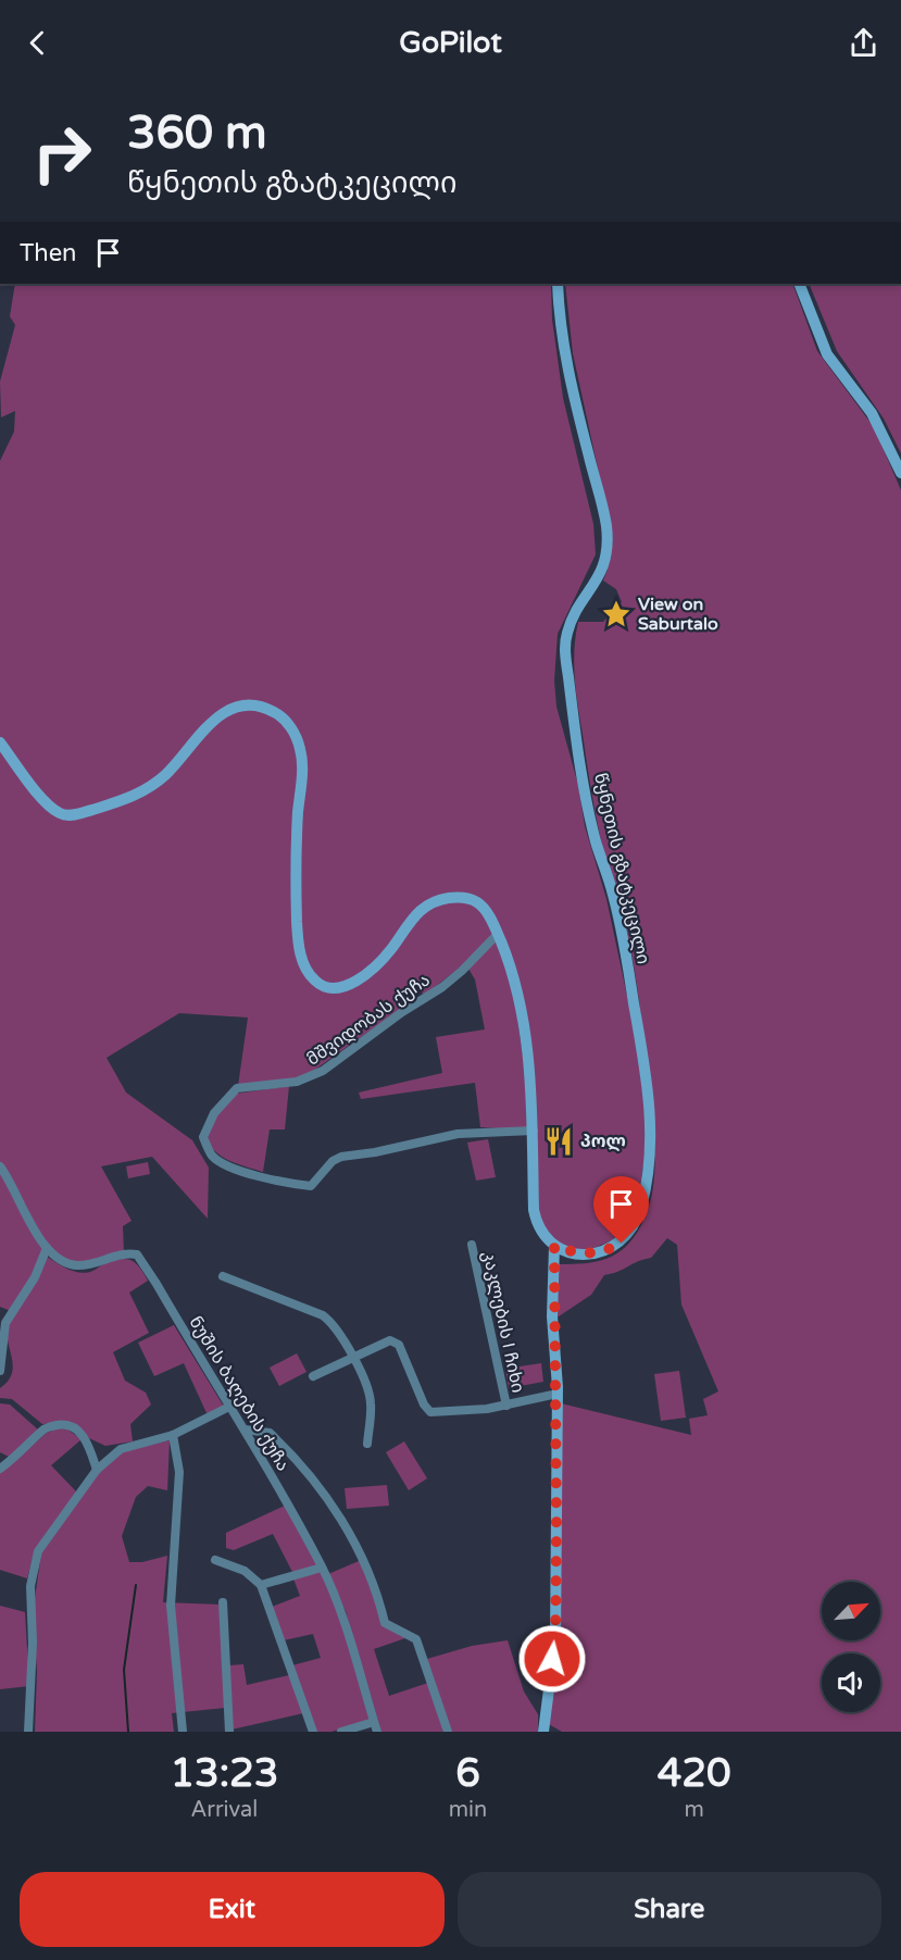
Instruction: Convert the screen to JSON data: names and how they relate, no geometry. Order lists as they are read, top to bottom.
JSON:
{
  "streets": {
    "main road": ["წყნეთის გზატკეცილი"],
    "street": ["მშვიდობას ქუჩა", "კაკლების I ჩიხი", "ნუშის ბაღების ქუჩა"]
  },
  "places": {
    "place": ["View on Saburtalo"],
    "restaurant": ["პოლ"]
  },
  "north": "top right",
  "page": {
    "header": "GoPilot",
    "turn": ["360 m", "წყნეთის გზატკეცილი"],
    "then": "Then",
    "eta": [
      "13:23",
      "Arrival",
      "6",
      "min",
      "420",
      "m"
    ],
    "buttons": ["Exit", "Share"]
  }
}
